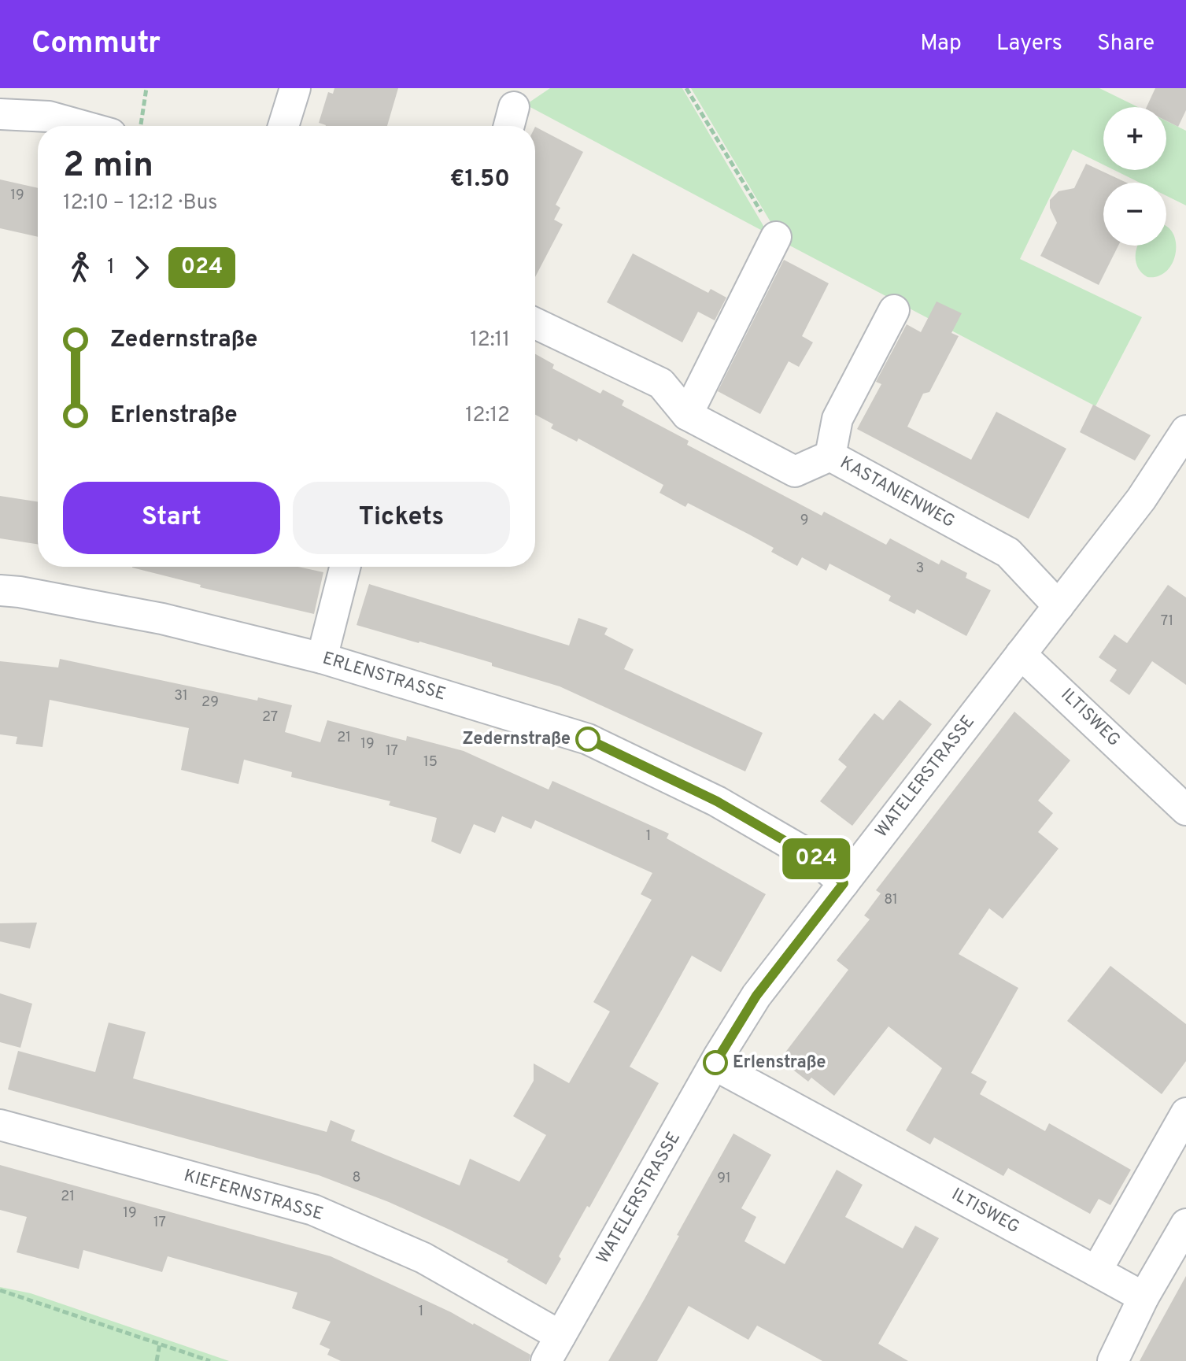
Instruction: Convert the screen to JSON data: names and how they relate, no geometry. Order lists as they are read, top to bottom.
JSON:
{
  "streets": {
    "street": [
      "KASTANIENWEG",
      "ERLENSTRASSE",
      "ILTISWEG",
      "WATELERSTRASSE",
      "KIEFERNSTRASSE"
    ]
  },
  "crossings": [
    ["KASTANIENWEG", "WATELERSTRASSE"],
    ["ERLENSTRASSE", "WATELERSTRASSE"],
    ["ILTISWEG", "WATELERSTRASSE"],
    ["WATELERSTRASSE", "KIEFERNSTRASSE"]
  ],
  "places": ["Zedernstraße", "Erlenstraße"],
  "lines": ["bus line 024"],
  "house_numbers": [
    "19",
    "9",
    "3",
    "71",
    "31",
    "29",
    "27",
    "21",
    "19",
    "17",
    "15",
    "1",
    "81",
    "8",
    "91",
    "21",
    "19",
    "17",
    "1"
  ],
  "page": {
    "header": "Commutr",
    "nav": ["Map", "Layers", "Share"],
    "on_map": "024",
    "map_buttons": ["+", "−"],
    "heading": ["2 min", "12:10 – 12:12 · Bus", "€1.50"],
    "legs": ["1", "024"],
    "list": [
      {
        "name": "Zedernstraße",
        "value": "12:11"
      },
      {
        "name": "Erlenstraße",
        "value": "12:12"
      }
    ],
    "buttons": ["Start", "Tickets"]
  }
}
